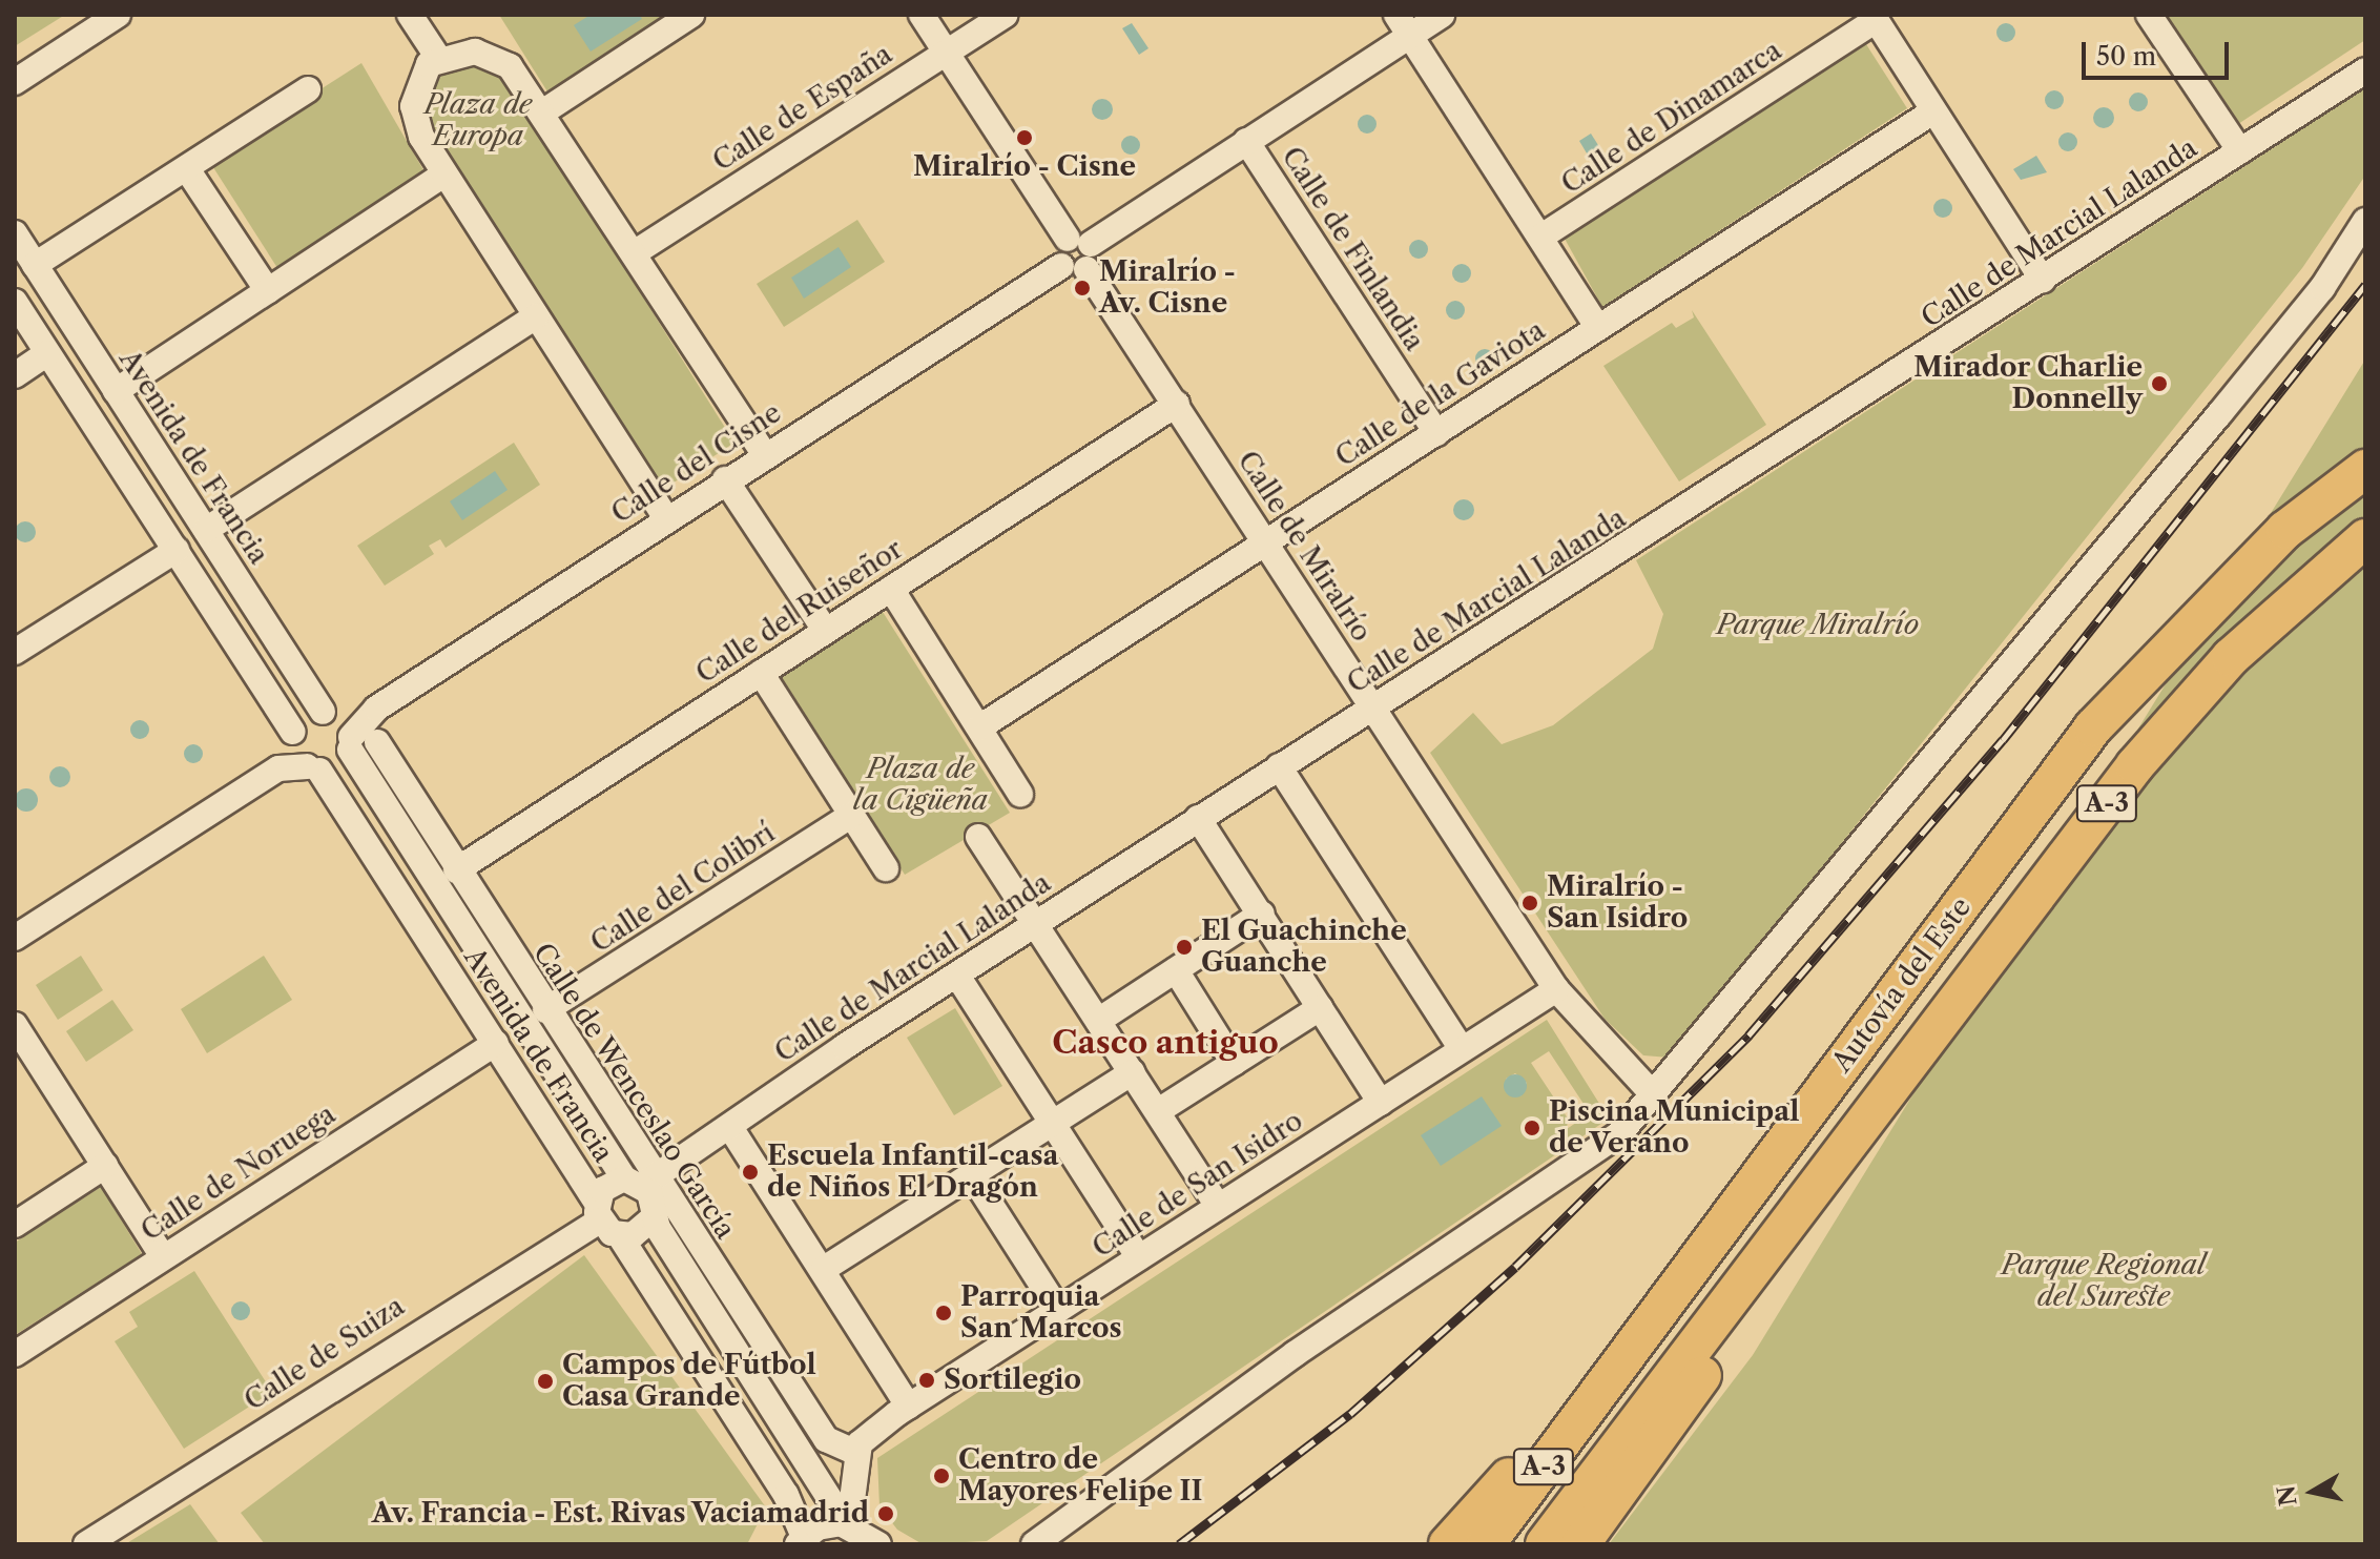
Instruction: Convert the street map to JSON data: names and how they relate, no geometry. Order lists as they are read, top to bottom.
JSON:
{
  "streets": {
    "highway": ["A-3", "Autovía del Este"],
    "street": [
      "Calle de España",
      "Calle de Dinamarca",
      "Calle de Marcial Lalanda",
      "Calle de Finlandia",
      "Calle de la Gaviota",
      "Avenida de Francia",
      "Calle del Cisne",
      "Calle de Miralrío",
      "Calle del Ruiseñor",
      "Calle del Colibrí",
      "Calle de Wenceslao García",
      "Calle de Noruega",
      "Calle de San Isidro",
      "Calle de Suiza"
    ]
  },
  "crossings": [
    ["Calle de España", "Calle de Miralrío"],
    ["Calle de Marcial Lalanda", "Avenida de Francia"],
    ["Calle de Marcial Lalanda", "Calle de Miralrío"],
    ["Calle de Marcial Lalanda", "Calle de Wenceslao García"],
    ["Calle de Finlandia", "Calle de la Gaviota"],
    ["Calle de Finlandia", "Calle del Cisne"],
    ["Calle de la Gaviota", "Calle de Miralrío"],
    ["Avenida de Francia", "Calle del Cisne"],
    ["Avenida de Francia", "Calle de Wenceslao García"],
    ["Avenida de Francia", "Calle de Noruega"],
    ["Avenida de Francia", "Calle de Suiza"],
    ["Calle del Cisne", "Calle de Miralrío"],
    ["Calle de Miralrío", "Calle del Ruiseñor"],
    ["Calle de Miralrío", "Calle de San Isidro"],
    ["Calle del Ruiseñor", "Calle de Wenceslao García"],
    ["Calle del Colibrí", "Calle de Wenceslao García"],
    ["Calle de Wenceslao García", "Calle de San Isidro"]
  ],
  "districts": ["Casco antiguo"],
  "parks": [
    "Plaza de Europa",
    "Parque Miralrío",
    "Plaza de la Cigüeña",
    "Parque Regional del Sureste"
  ],
  "places": [
    "Miralrío - Cisne",
    "Miralrío - Av. Cisne",
    "Mirador Charlie Donnelly",
    "Miralrío - San Isidro",
    "El Guachinche Guanche",
    "Piscina Municipal de Verano",
    "Escuela Infantil-casa de Niños El Dragón",
    "Parroquia San Marcos",
    "Sortilegio",
    "Campos de Fútbol Casa Grande",
    "Centro de Mayores Felipe II",
    "Av. Francia - Est. Rivas Vaciamadrid"
  ],
  "scale_bar": "50 m",
  "north": "left"
}
